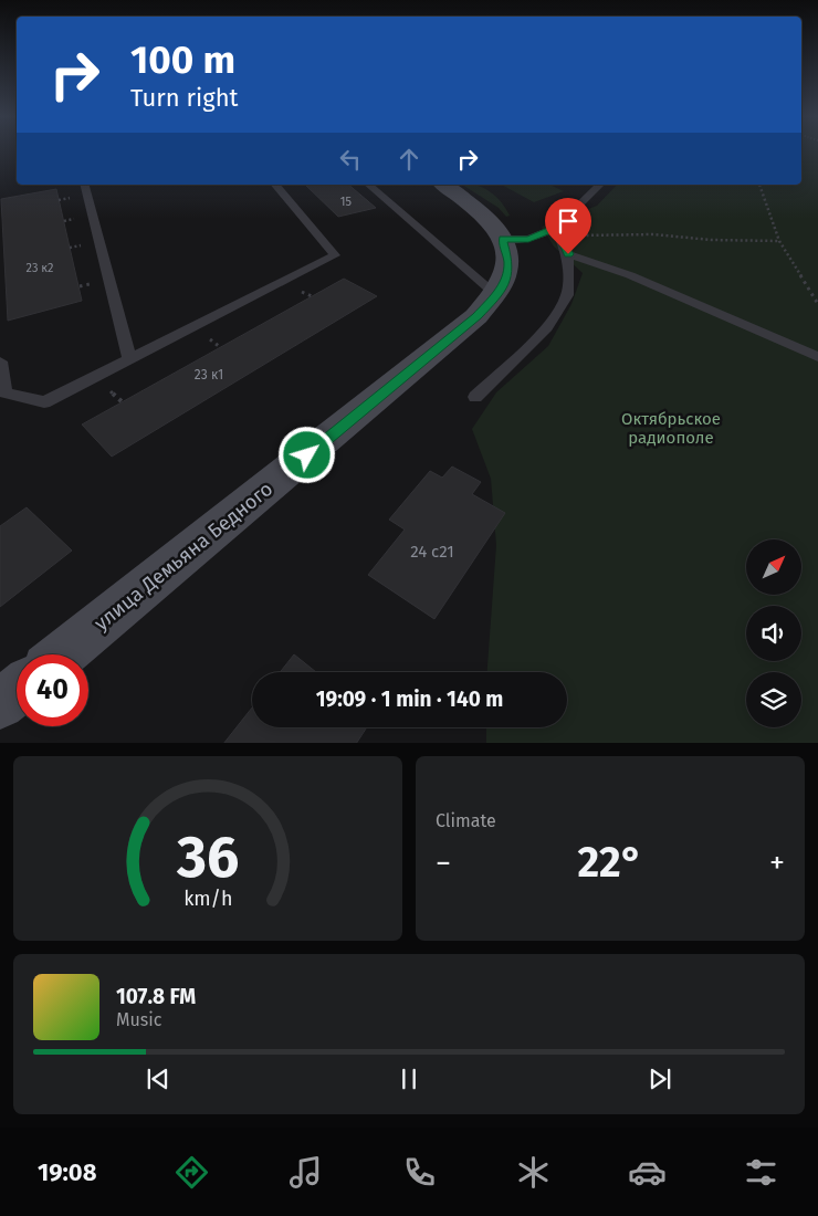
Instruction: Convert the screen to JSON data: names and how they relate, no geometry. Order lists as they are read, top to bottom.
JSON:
{
  "streets": {
    "street": ["улица Демьяна Бедного"]
  },
  "parks": ["Октябрьское радиополе"],
  "house_numbers": [
    "15",
    "23 к2",
    "23 к1",
    "24 с21"
  ],
  "north": "top right",
  "page": {
    "turn": ["100 m", "Turn right"],
    "limit": "40",
    "trip": "19:09 · 1 min · 140 m",
    "tile": "Climate",
    "heat": ["−", "22°", "+"],
    "song": ["107.8 FM", "Music"],
    "tabs": "19:08",
    "gauge": ["36", "km/h"]
  }
}
